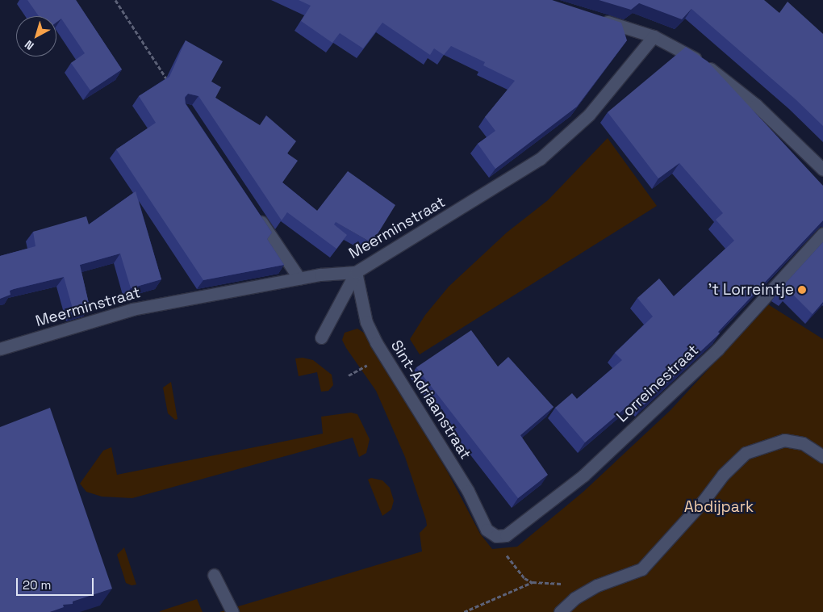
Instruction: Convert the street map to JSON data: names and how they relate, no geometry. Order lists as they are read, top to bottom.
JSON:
{
  "streets": {
    "street": ["Meerminstraat", "Lorreinestraat", "Sint-Adriaanstraat"]
  },
  "crossings": [
    ["Meerminstraat", "Sint-Adriaanstraat"],
    ["Lorreinestraat", "Sint-Adriaanstraat"]
  ],
  "parks": ["Abdijpark"],
  "places": ["’t Lorreintje"],
  "scale_bar": "20 m",
  "north": "bottom left"
}
